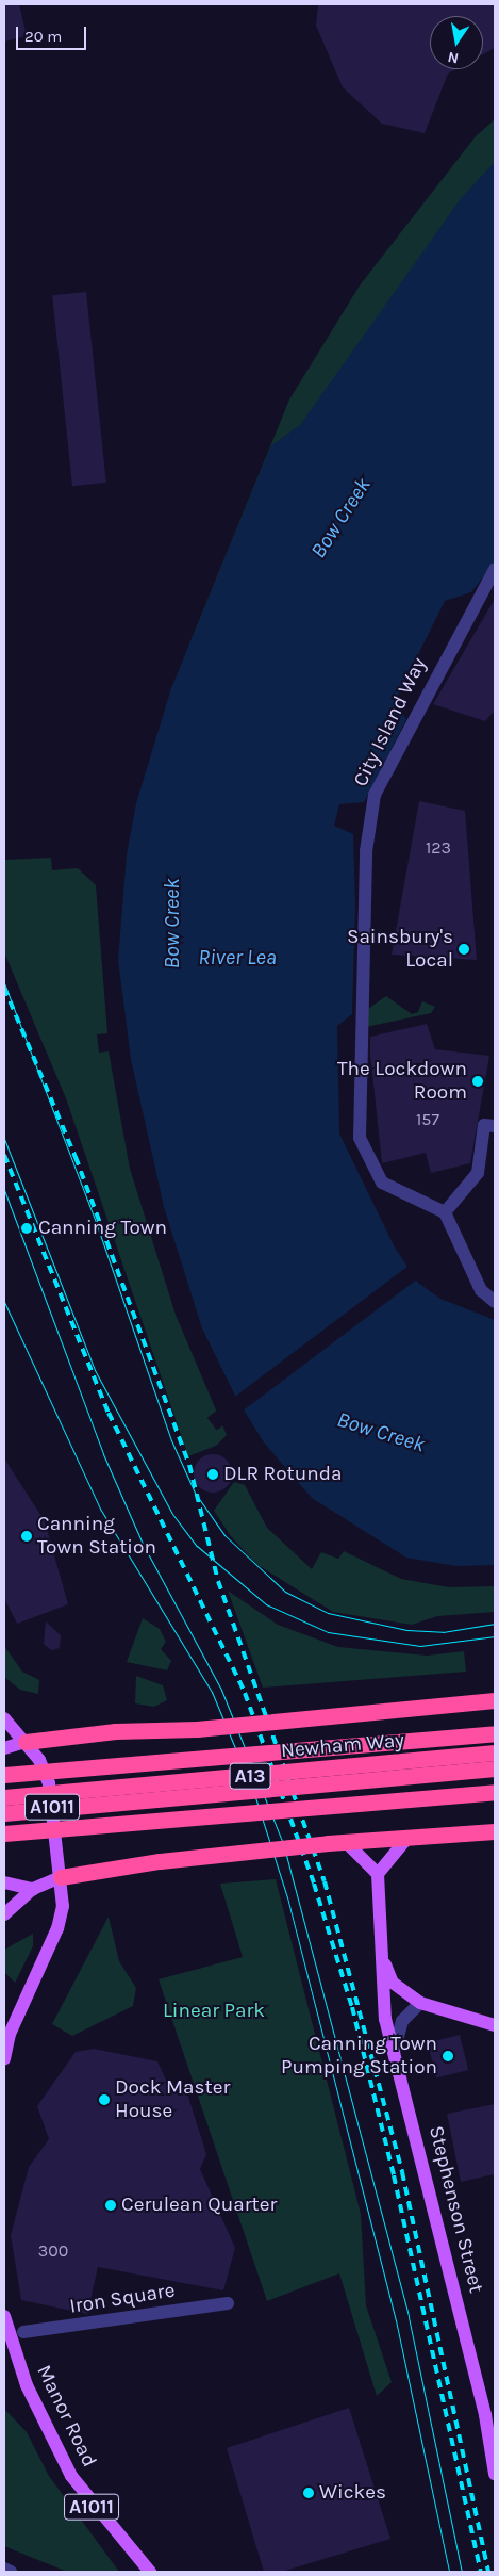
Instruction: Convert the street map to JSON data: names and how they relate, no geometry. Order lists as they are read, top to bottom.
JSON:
{
  "streets": {
    "highway": ["Newham Way", "A13"],
    "main road": ["A1011", "Stephenson Street", "Manor Road"],
    "street": ["City Island Way", "Iron Square"]
  },
  "water": ["Bow Creek", "River Lea"],
  "parks": ["Linear Park"],
  "places": [
    "Sainsbury's Local",
    "The Lockdown Room",
    "Canning Town",
    "DLR Rotunda",
    "Canning Town Station",
    "Canning Town Pumping Station",
    "Dock Master House",
    "Cerulean Quarter",
    "Wickes"
  ],
  "house_numbers": ["123", "157", "300"],
  "scale_bar": "20 m",
  "north": "bottom"
}
